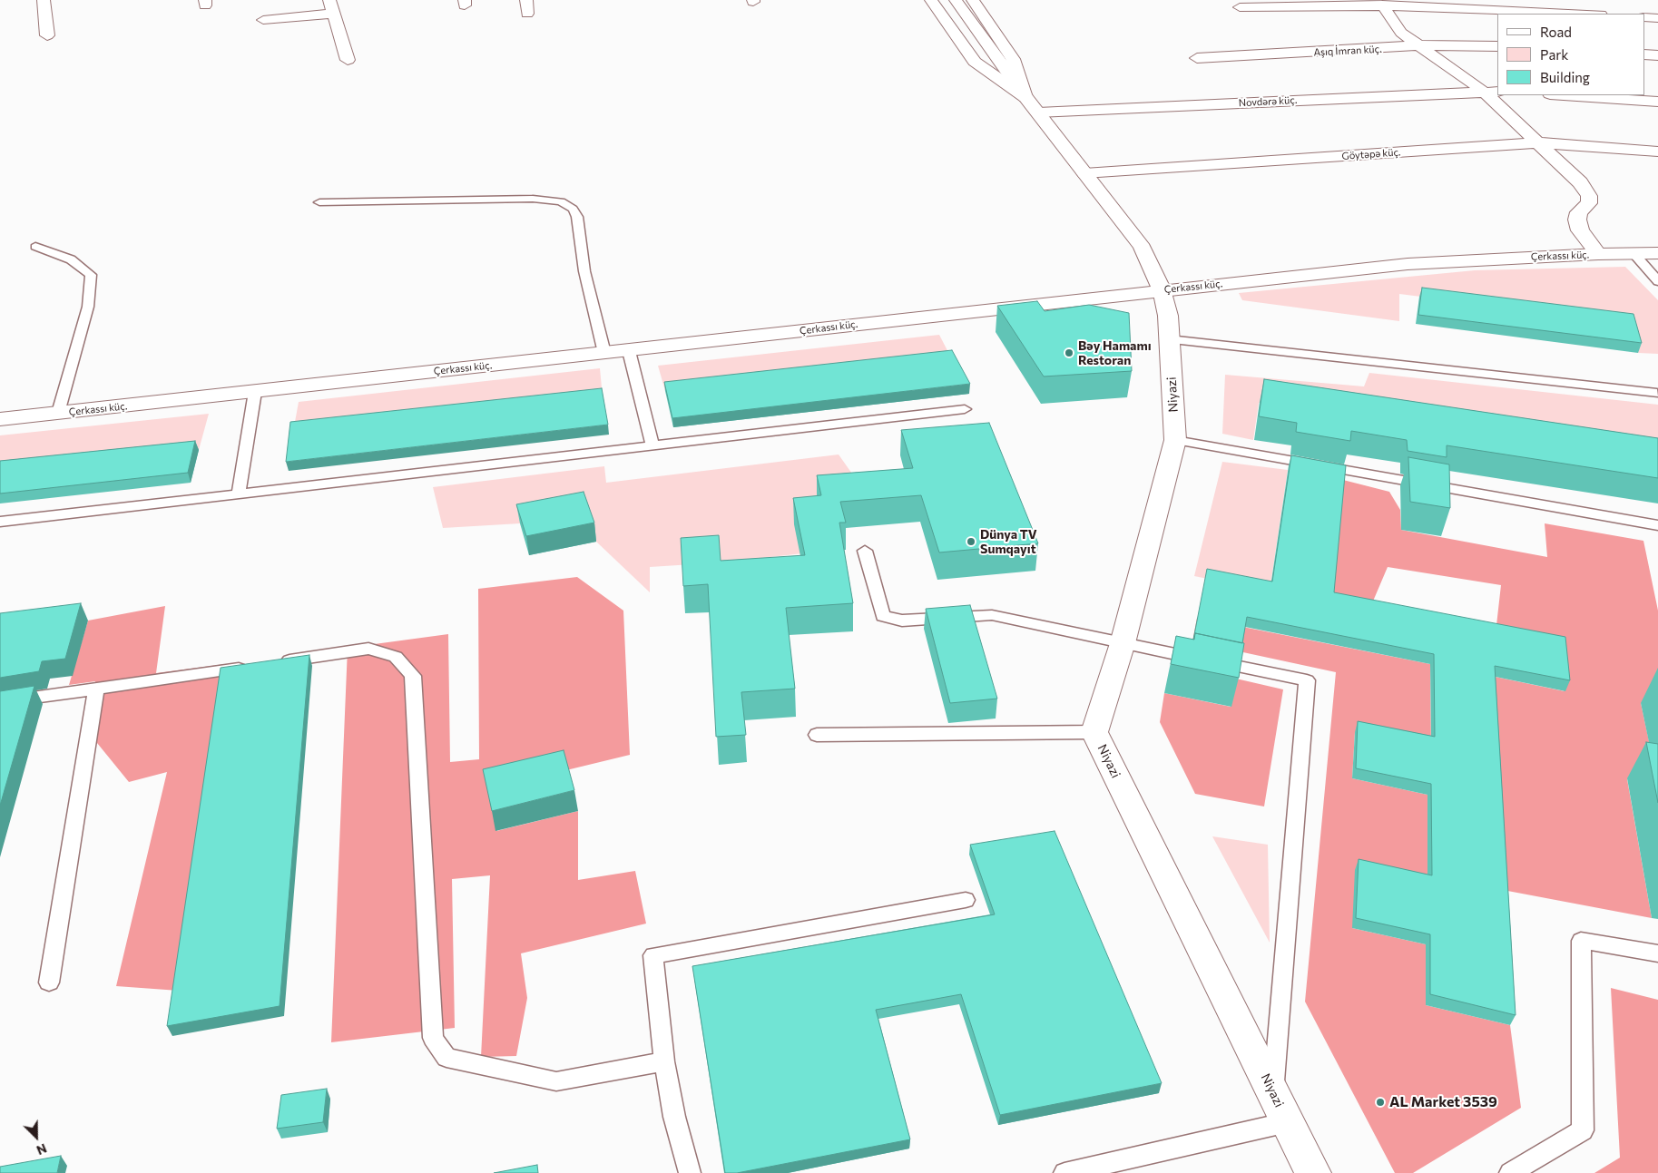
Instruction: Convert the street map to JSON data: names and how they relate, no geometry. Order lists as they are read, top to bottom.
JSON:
{
  "streets": {
    "street": [
      "Aşıq İmran küç.",
      "Novdərə küç.",
      "Göytəpə küç.",
      "Çerkassı küç.",
      "Niyazi"
    ]
  },
  "crossings": [
    ["Novdərə küç.", "Niyazi"],
    ["Göytəpə küç.", "Niyazi"],
    ["Çerkassı küç.", "Niyazi"]
  ],
  "places": ["Bәy Hamamı Restoran", "Dünya TV Sumqayıt", "AL Market 3539"],
  "legend": ["Road", "Park", "Building"],
  "north": "bottom right"
}
